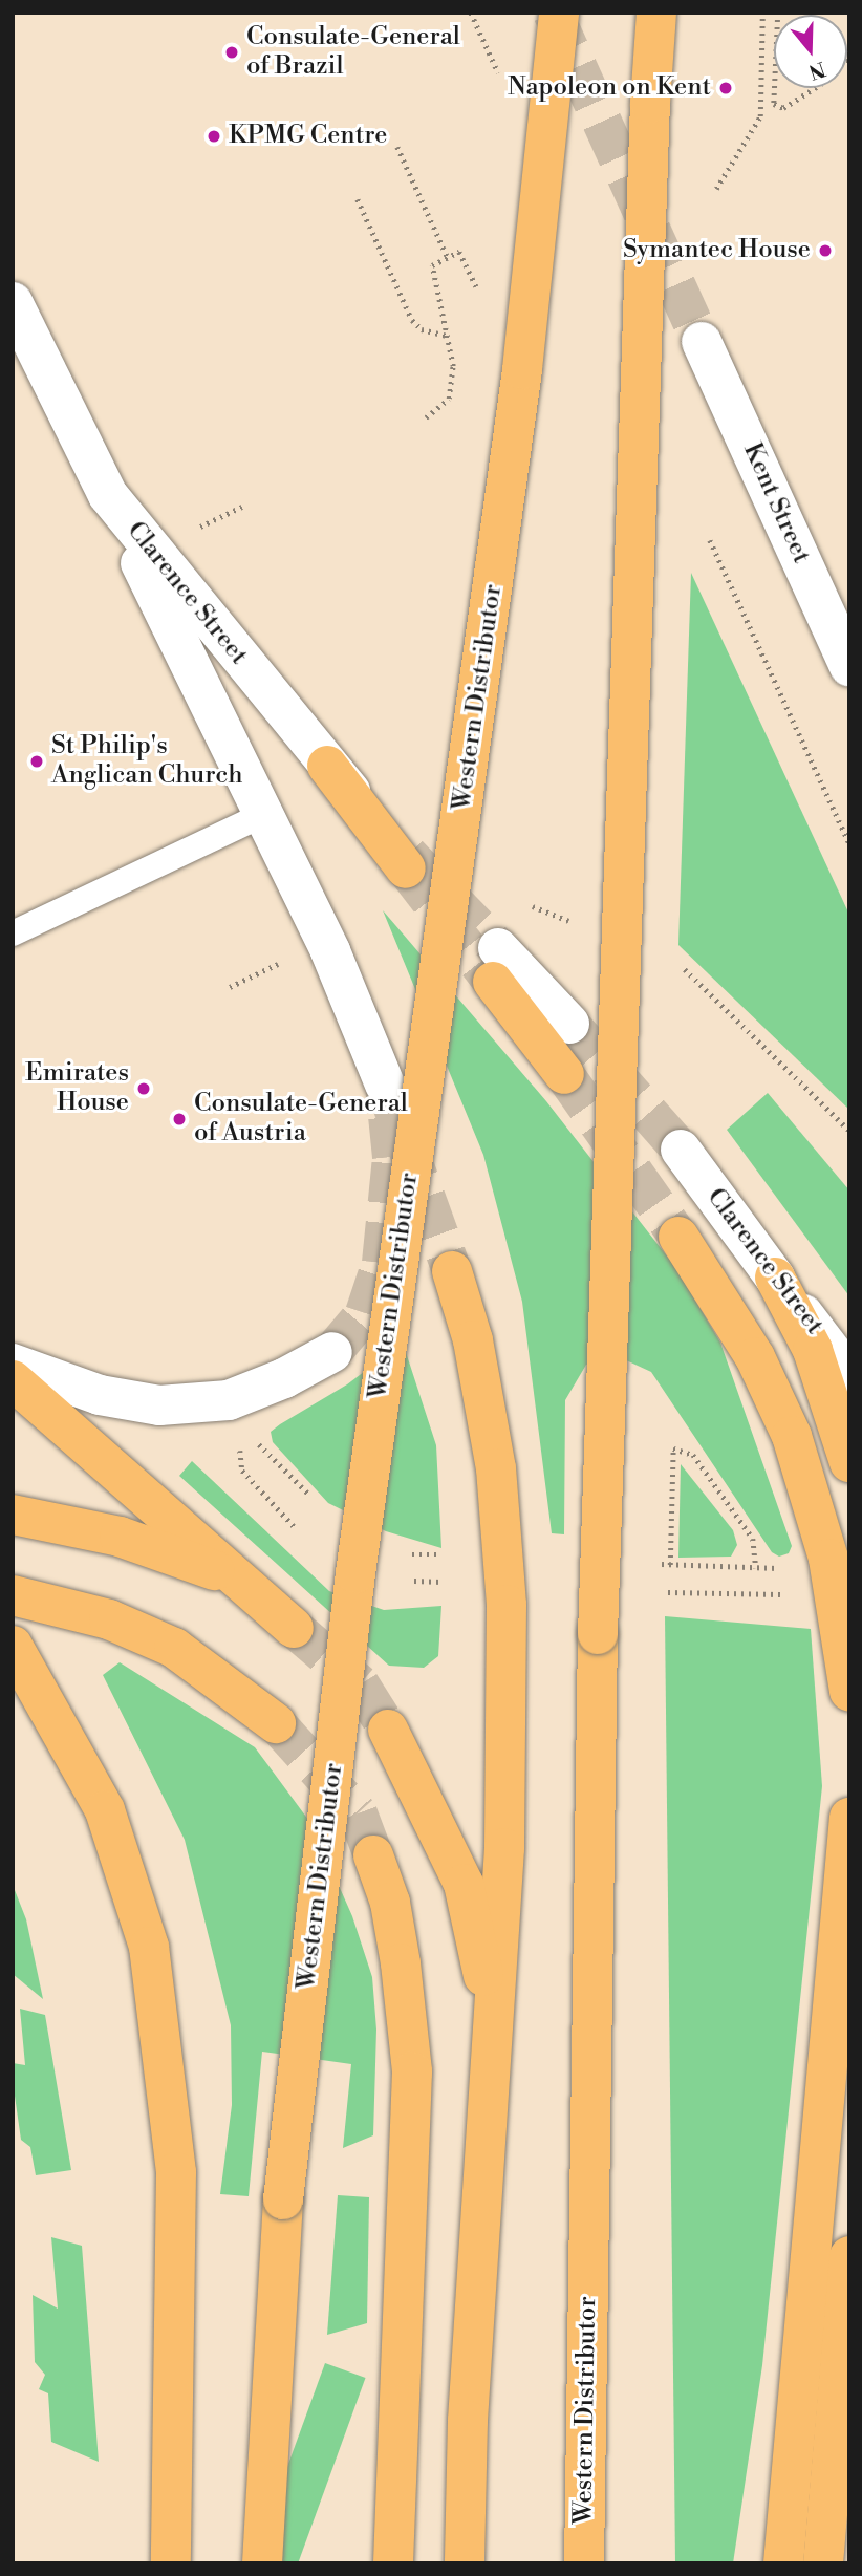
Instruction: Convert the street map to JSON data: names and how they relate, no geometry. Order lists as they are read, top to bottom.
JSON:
{
  "streets": {
    "highway": ["Western Distributor"],
    "street": ["Kent Street", "Clarence Street"]
  },
  "places": [
    "Consulate-General of Brazil",
    "Napoleon on Kent",
    "KPMG Centre",
    "Symantec House",
    "St Philip's Anglican Church",
    "Emirates House",
    "Consulate-General of Austria"
  ],
  "north": "bottom"
}
